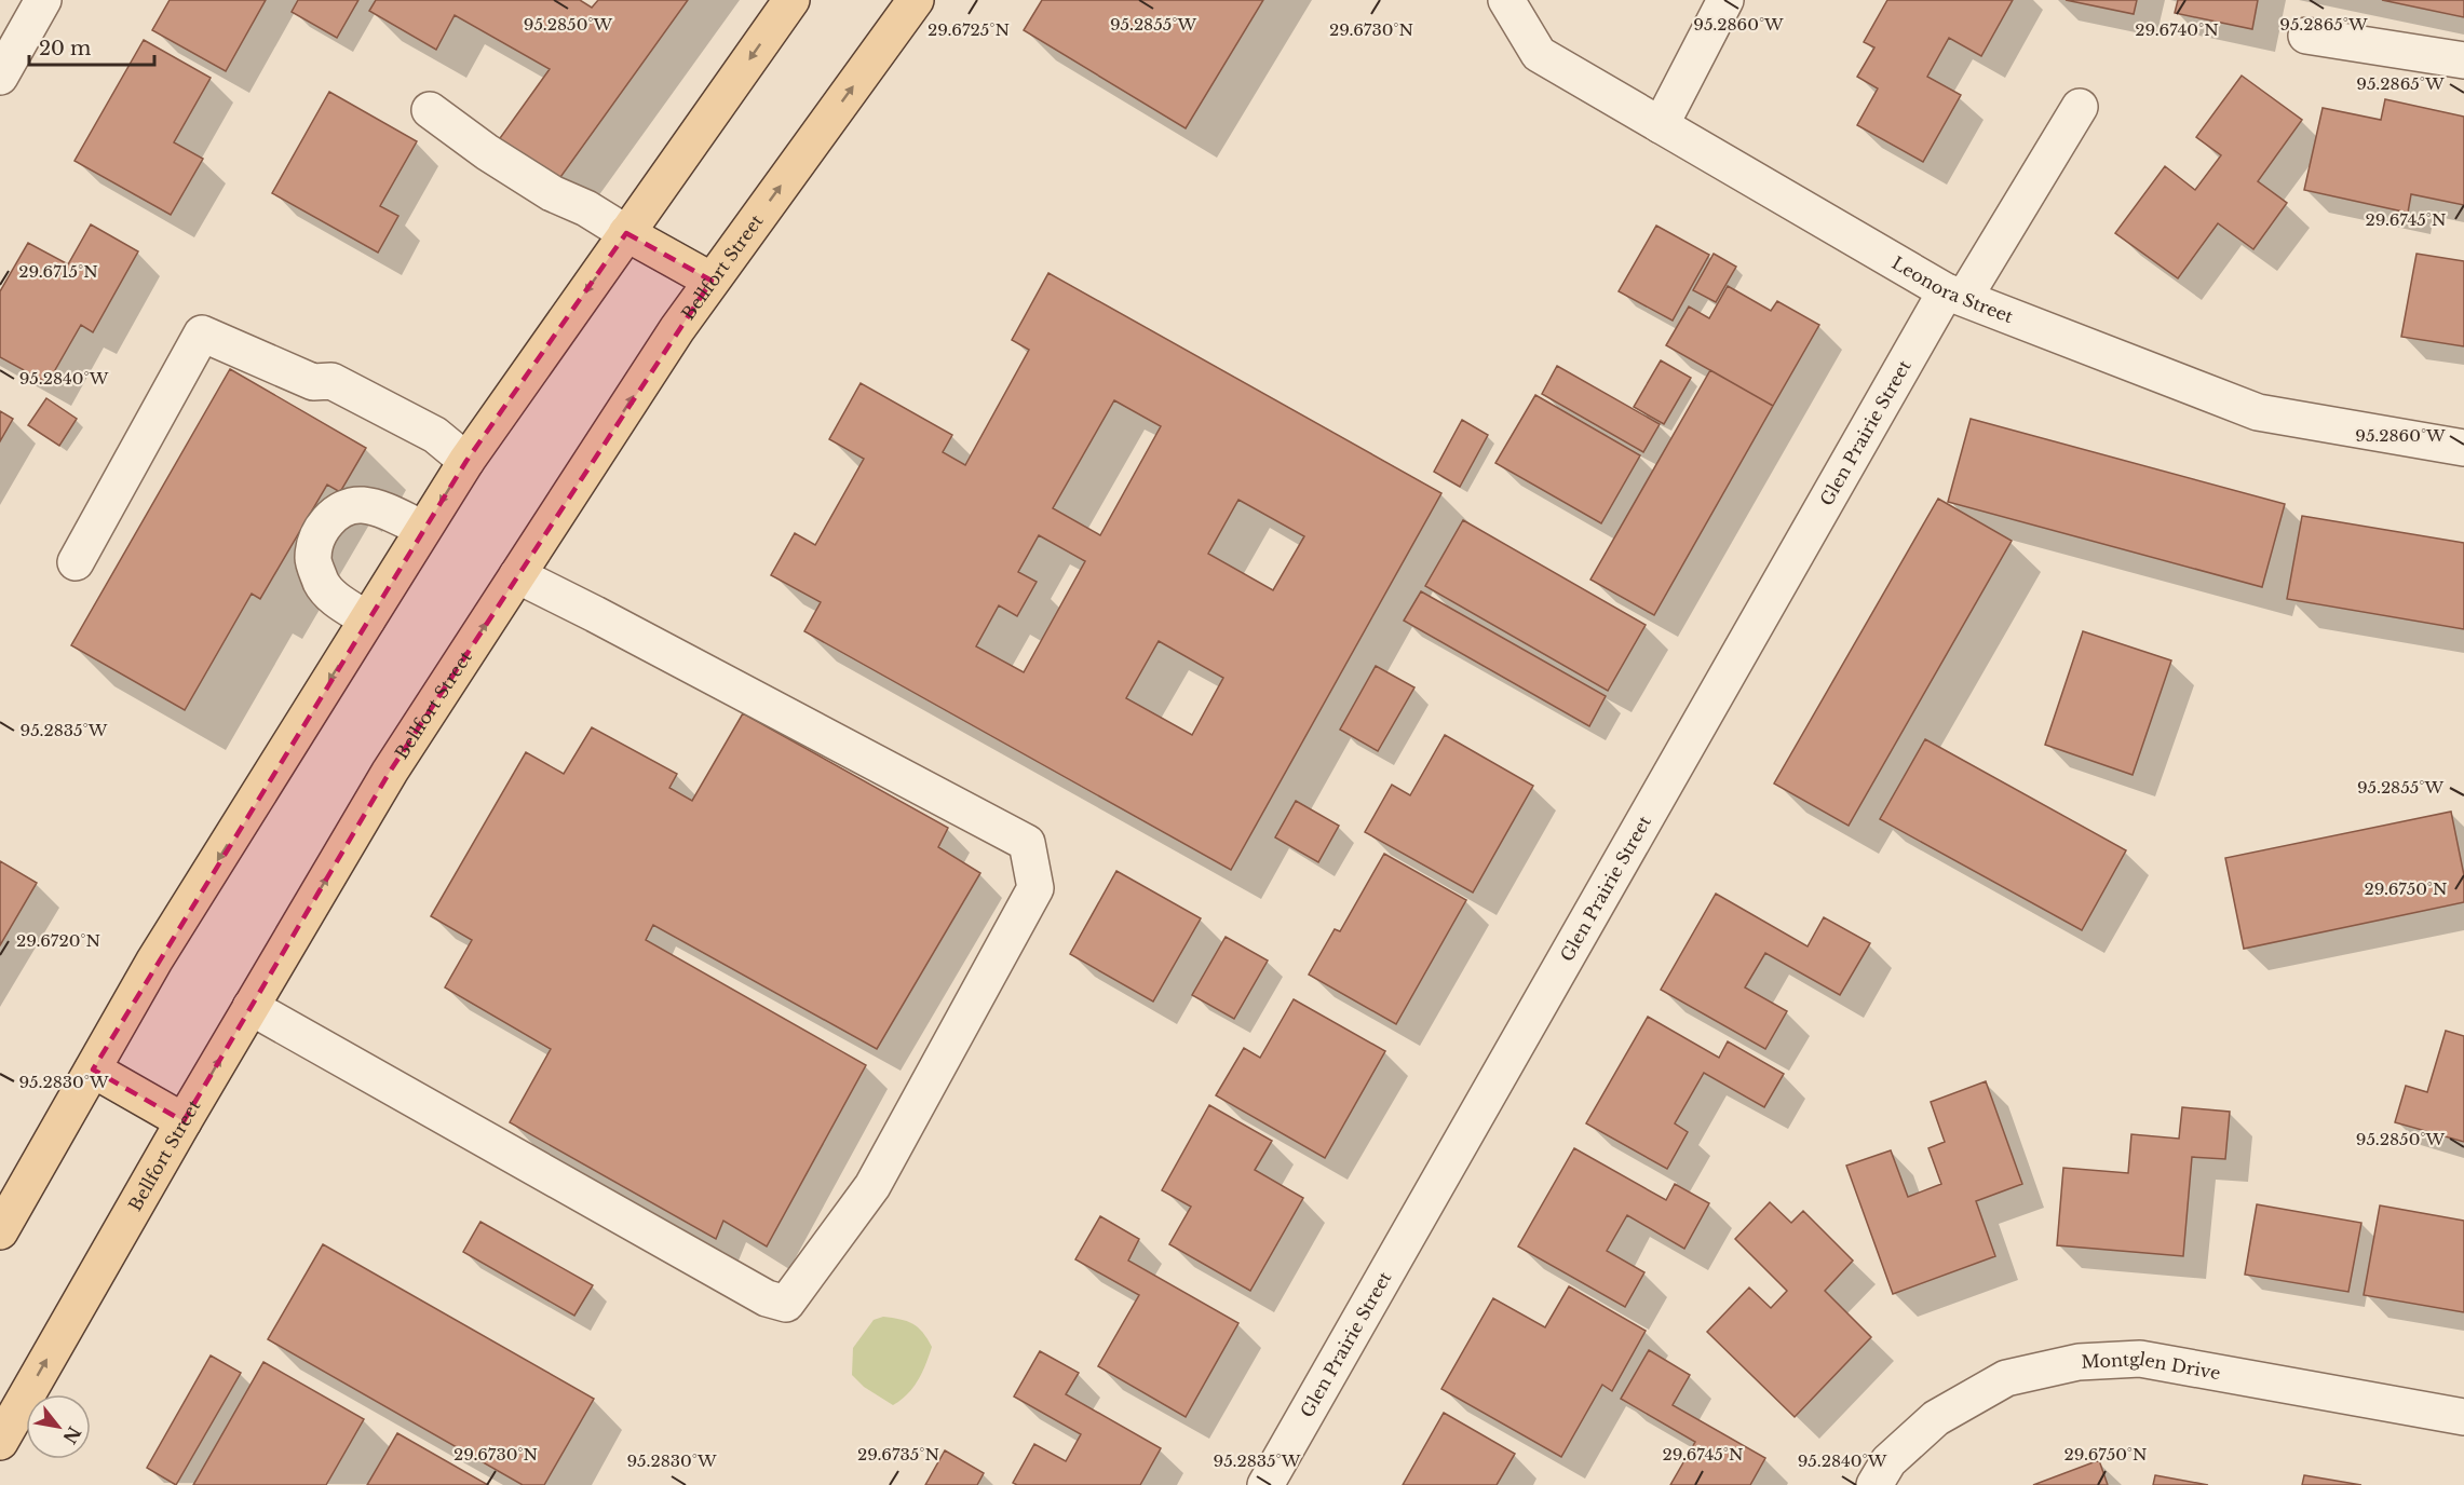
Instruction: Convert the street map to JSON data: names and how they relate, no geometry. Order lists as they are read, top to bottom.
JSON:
{
  "streets": {
    "main road": ["Bellfort Street"],
    "street": ["Leonora Street", "Glen Prairie Street", "Montglen Drive"]
  },
  "crossings": [
    ["Leonora Street", "Glen Prairie Street"]
  ],
  "scale_bar": "20 m",
  "north": "bottom right",
  "coordinates": [
    "95.2850°W",
    "95.2855°W",
    "95.2860°W",
    "95.2865°W",
    "29.6725°N",
    "29.6730°N",
    "29.6740°N",
    "29.6745°N",
    "29.6715°N",
    "95.2840°W",
    "95.2835°W",
    "29.6750°N",
    "29.6720°N",
    "95.2830°W",
    "29.6735°N"
  ]
}
